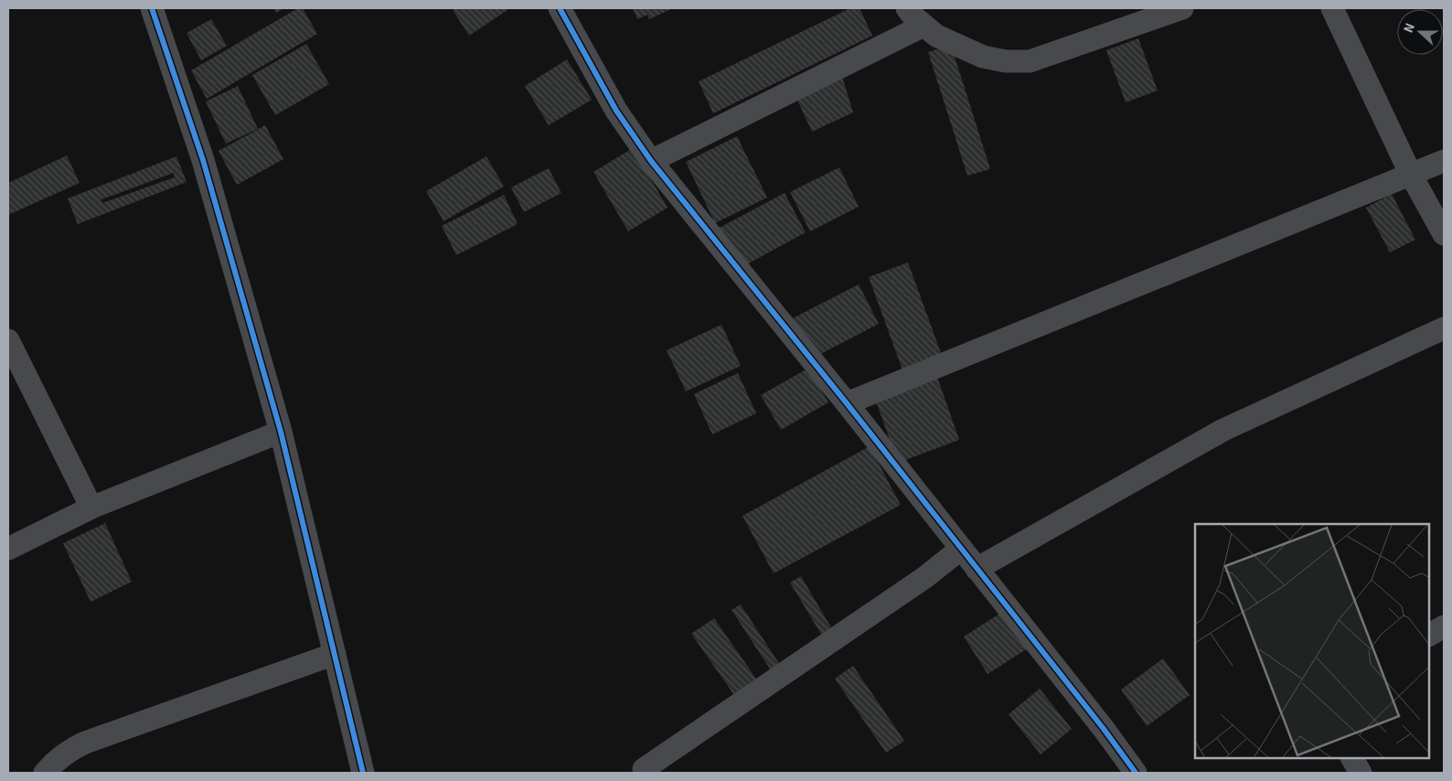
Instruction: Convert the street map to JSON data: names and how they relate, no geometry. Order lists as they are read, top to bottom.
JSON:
{
  "north": "left"
}
